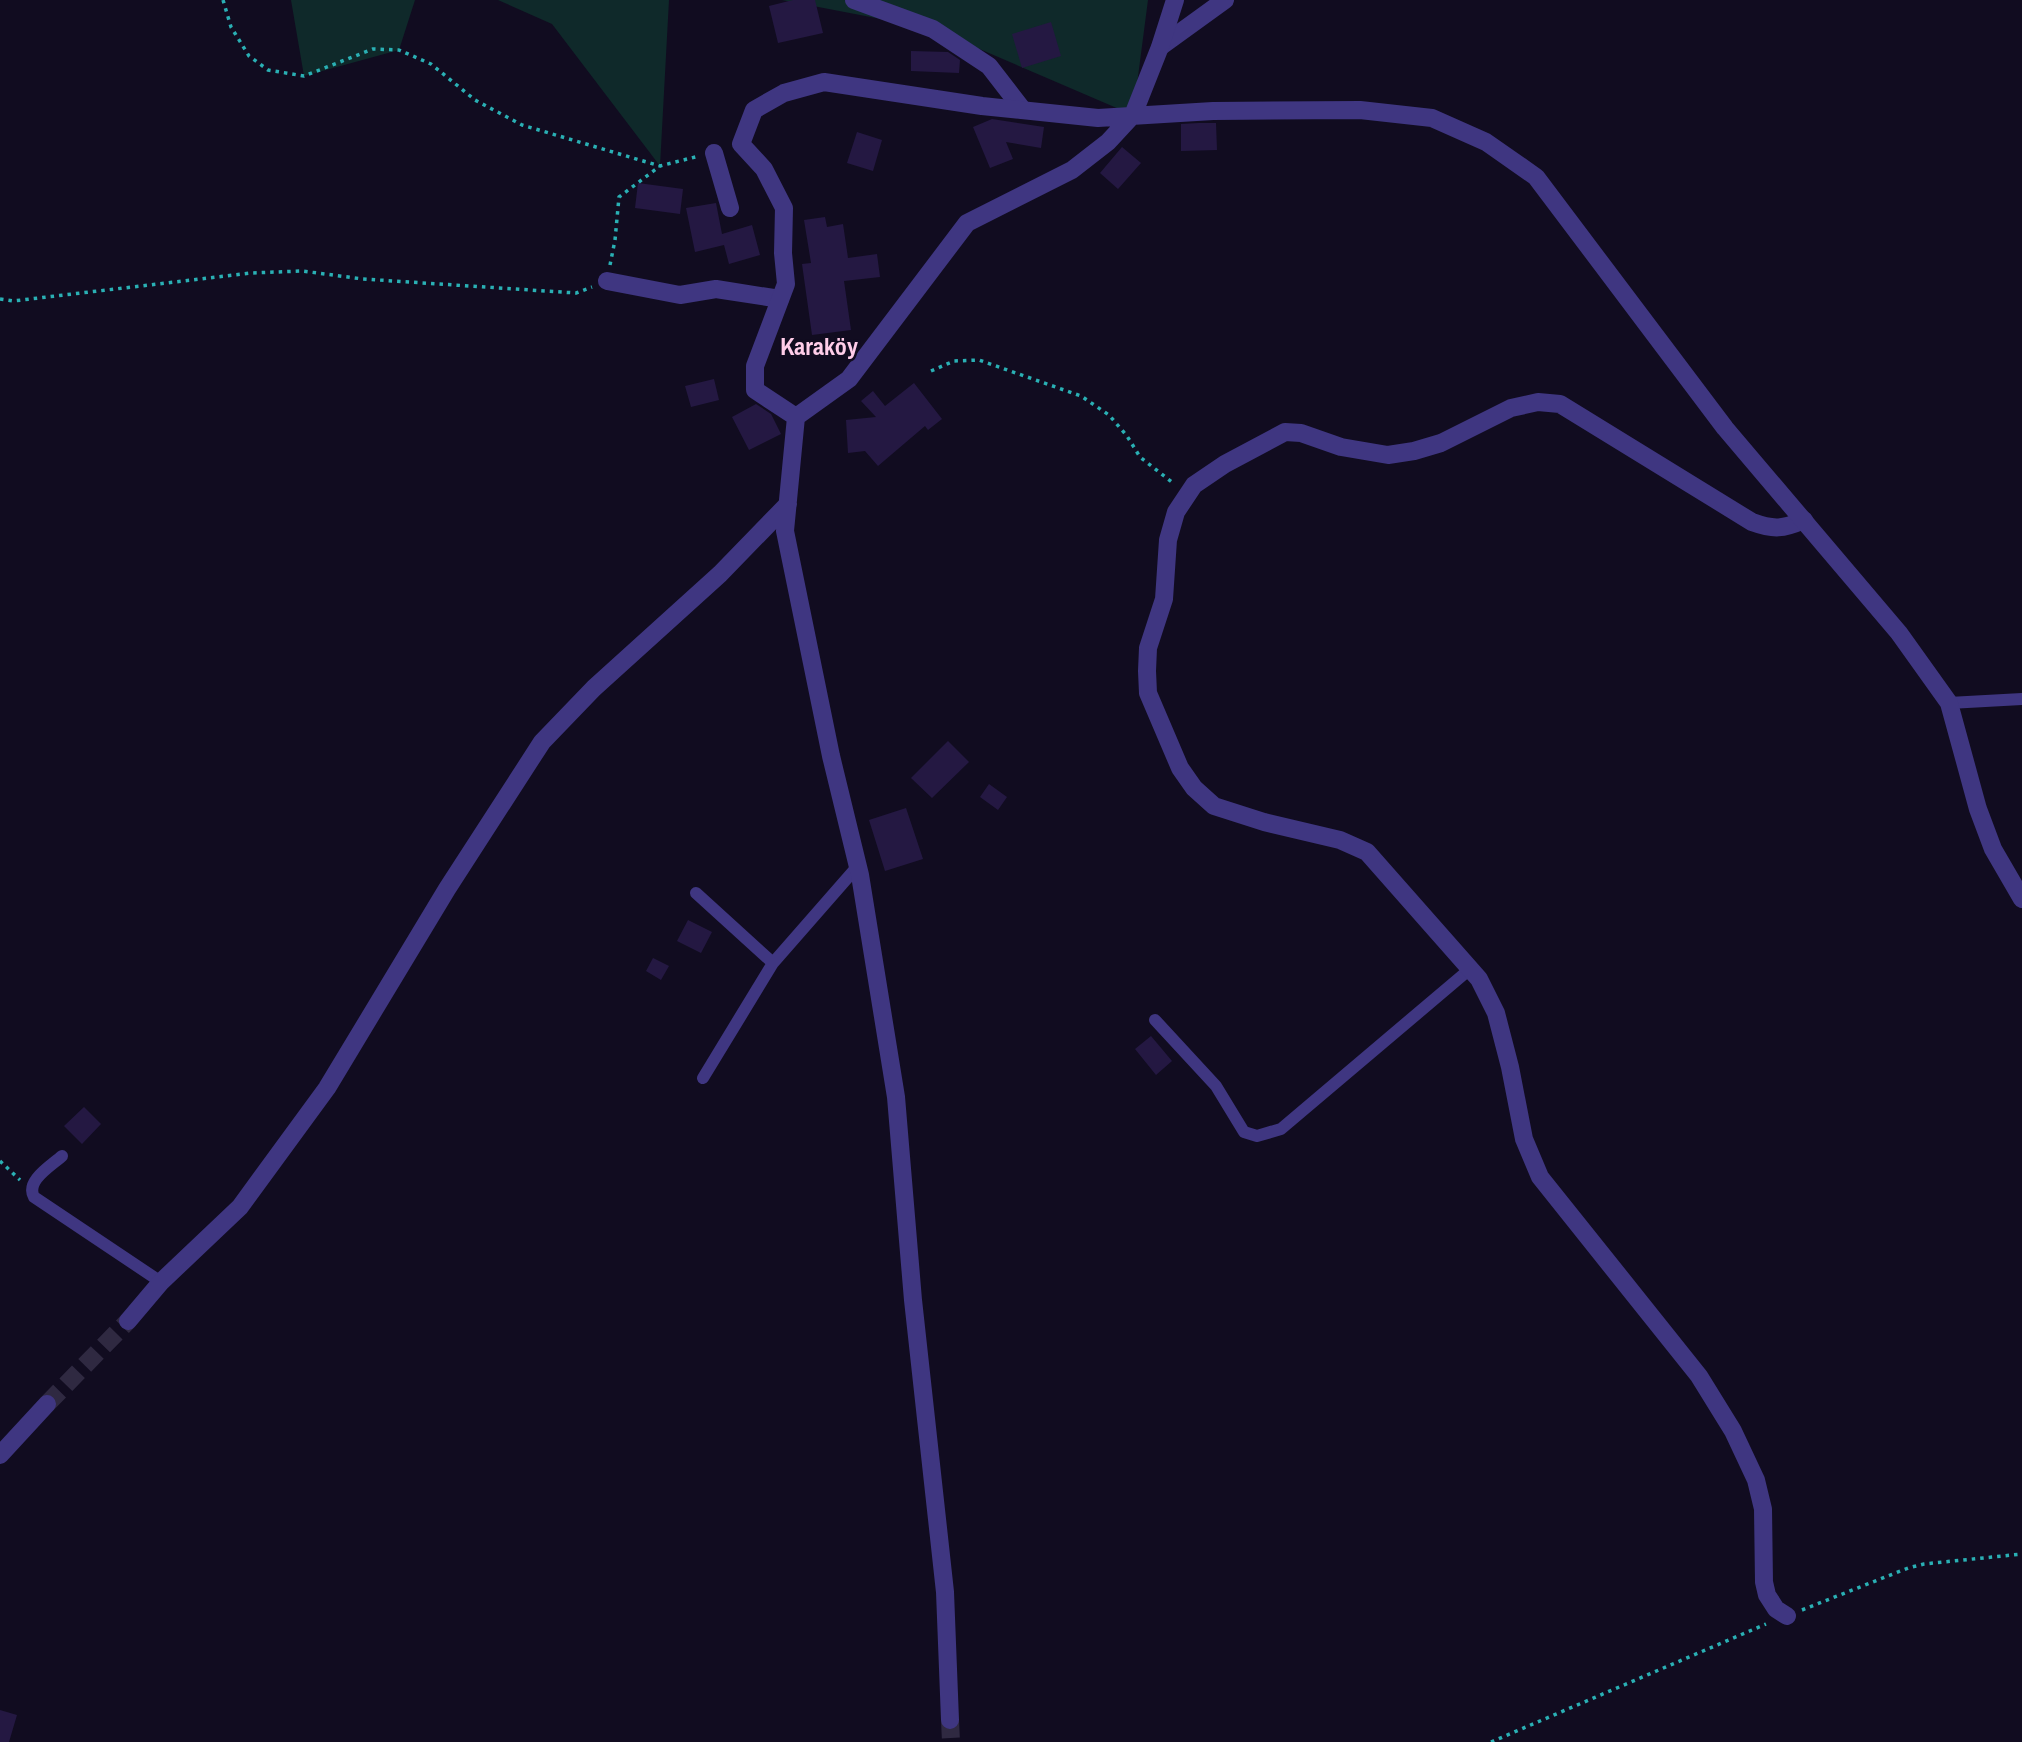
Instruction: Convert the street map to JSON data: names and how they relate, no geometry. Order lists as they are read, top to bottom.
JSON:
{
  "districts": ["Karaköy"]
}
